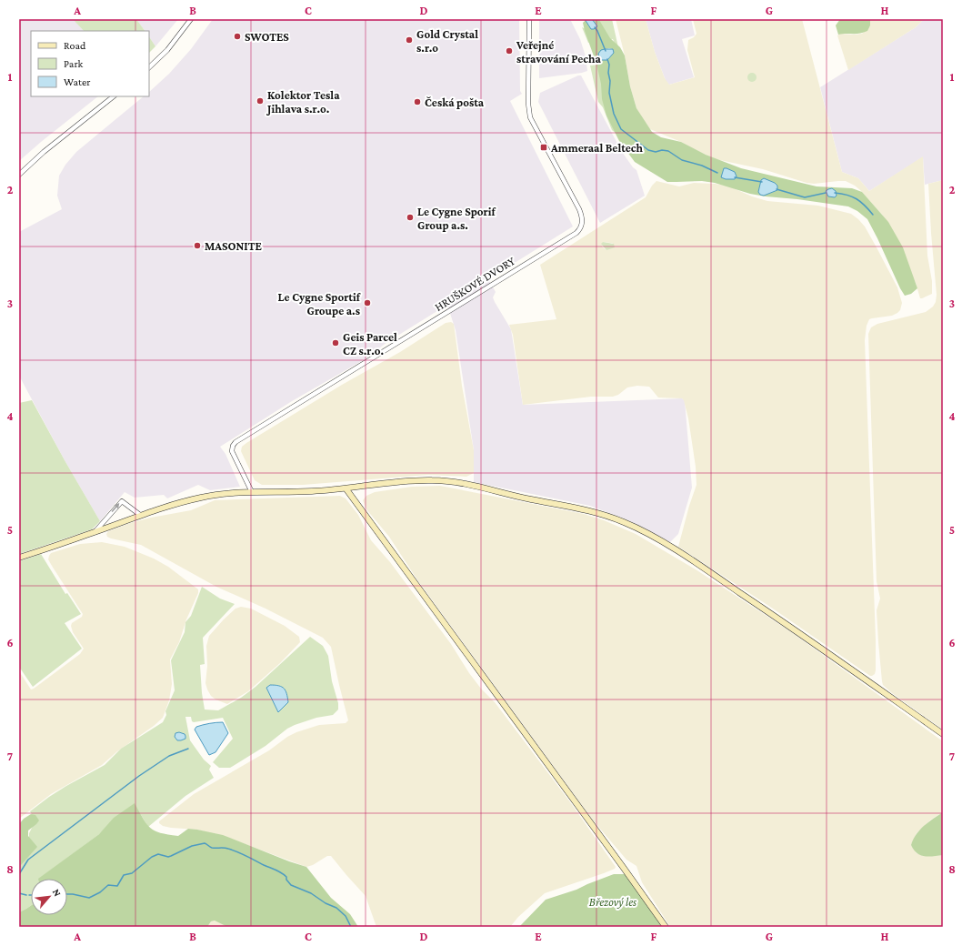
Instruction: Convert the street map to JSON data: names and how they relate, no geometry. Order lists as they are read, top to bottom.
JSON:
{
  "streets": {
    "street": ["HRUŠKOVÉ DVORY"]
  },
  "parks": ["Březový les"],
  "places": {
    "other": [
      "SWOTES",
      "Gold Crystal s.r.o",
      "Veřejné stravování Pecha",
      "Kolektor Tesla Jihlava s.r.o.",
      "Česká pošta",
      "Le Cygne Sporif Group a.s.",
      "MASONITE",
      "Le Cygne Sportif Groupe a.s",
      "Geis Parcel CZ s.r.o."
    ],
    "transit": ["Ammeraal Beltech"]
  },
  "legend": ["Road", "Park", "Water"],
  "north": "top right",
  "grid": {
    "columns": [
      "A",
      "B",
      "C",
      "D",
      "E",
      "F",
      "G",
      "H"
    ],
    "rows": [
      "1",
      "2",
      "3",
      "4",
      "5",
      "6",
      "7",
      "8"
    ]
  }
}
